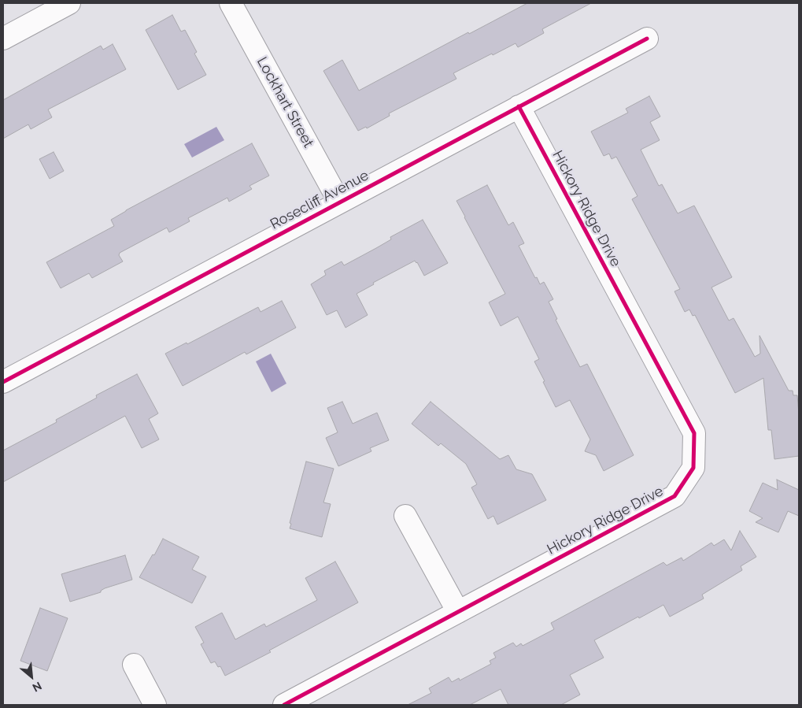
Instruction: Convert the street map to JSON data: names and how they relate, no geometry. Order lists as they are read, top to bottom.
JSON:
{
  "streets": {
    "street": ["Lockhart Street", "Rosecliff Avenue", "Hickory Ridge Drive"]
  },
  "crossings": [
    ["Lockhart Street", "Rosecliff Avenue"],
    ["Rosecliff Avenue", "Hickory Ridge Drive"]
  ],
  "north": "bottom right"
}
